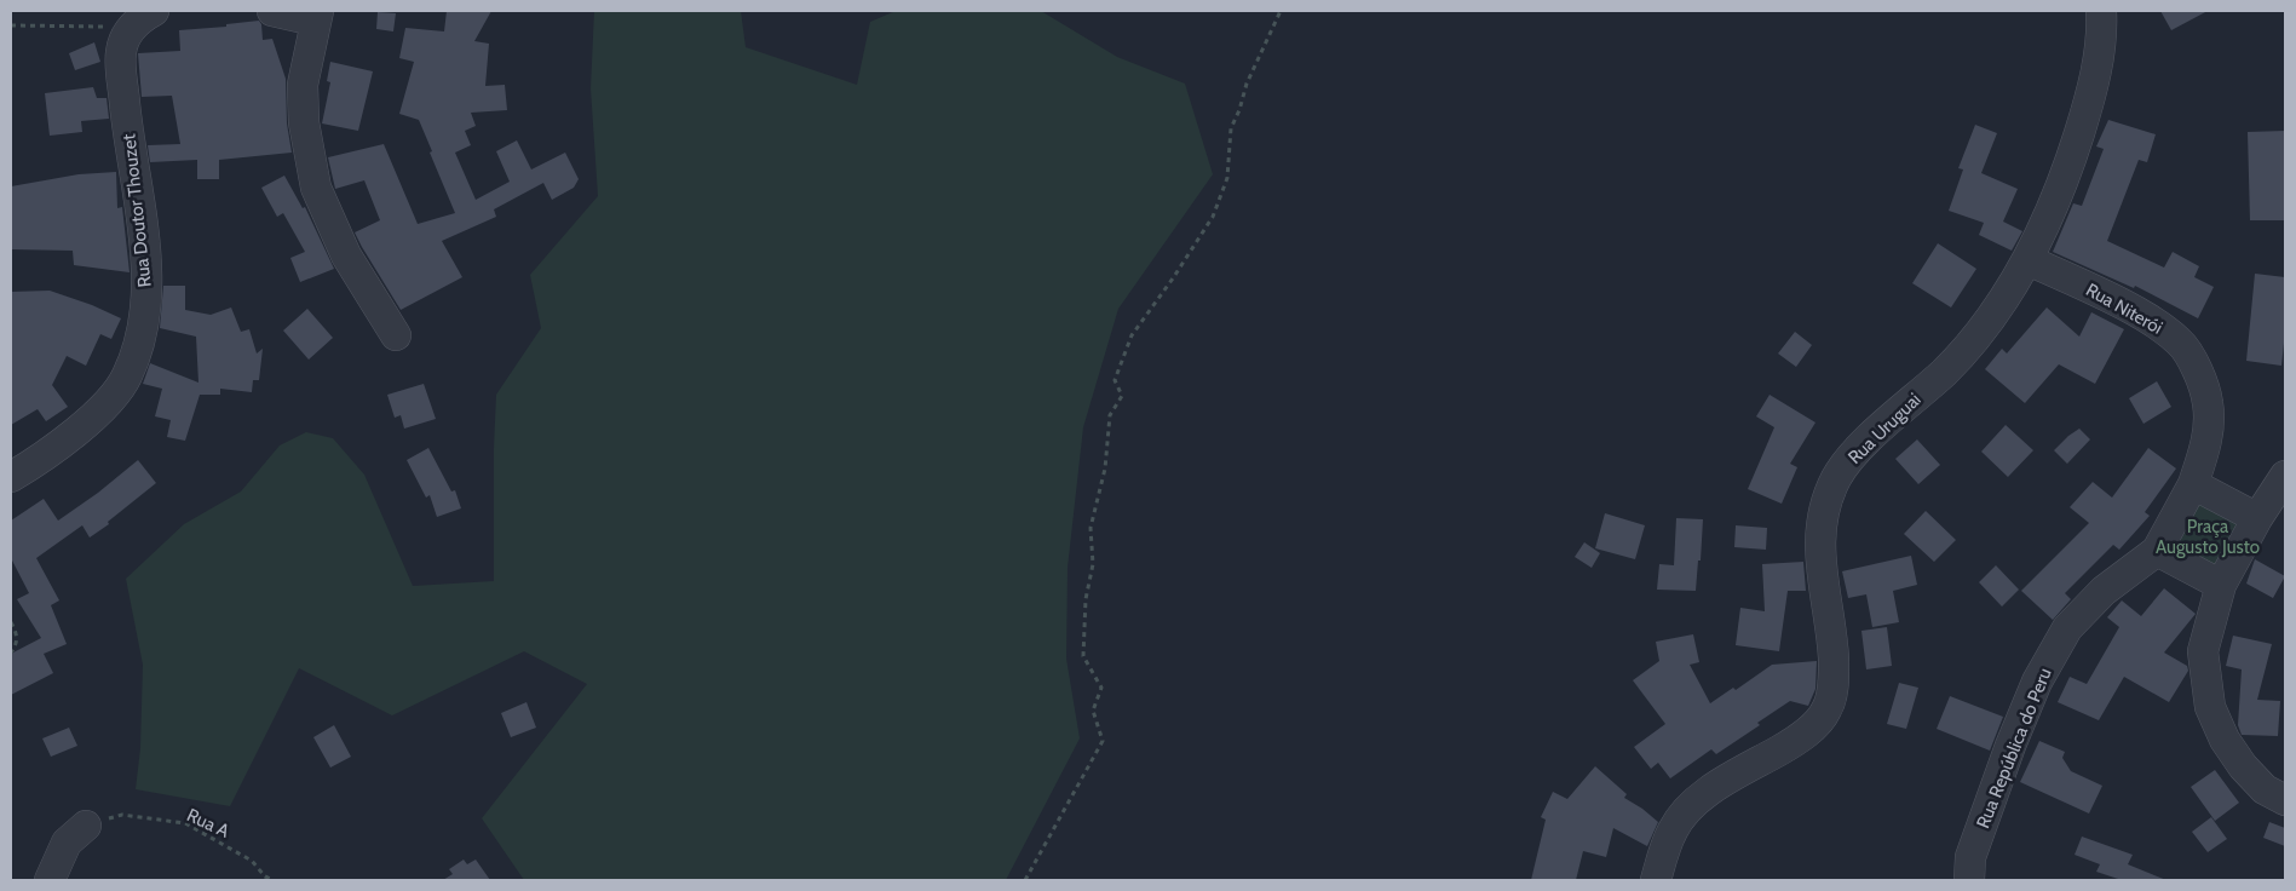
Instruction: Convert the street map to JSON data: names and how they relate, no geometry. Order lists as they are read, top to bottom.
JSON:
{
  "streets": {
    "street": [
      "Rua Doutor Thouzet",
      "Rua Niterói",
      "Rua Uruguai",
      "Rua República do Peru"
    ],
    "path": ["Rua A"]
  },
  "crossings": [
    ["Rua Niterói", "Rua Uruguai"]
  ],
  "parks": ["Praça Augusto Justo"]
}
